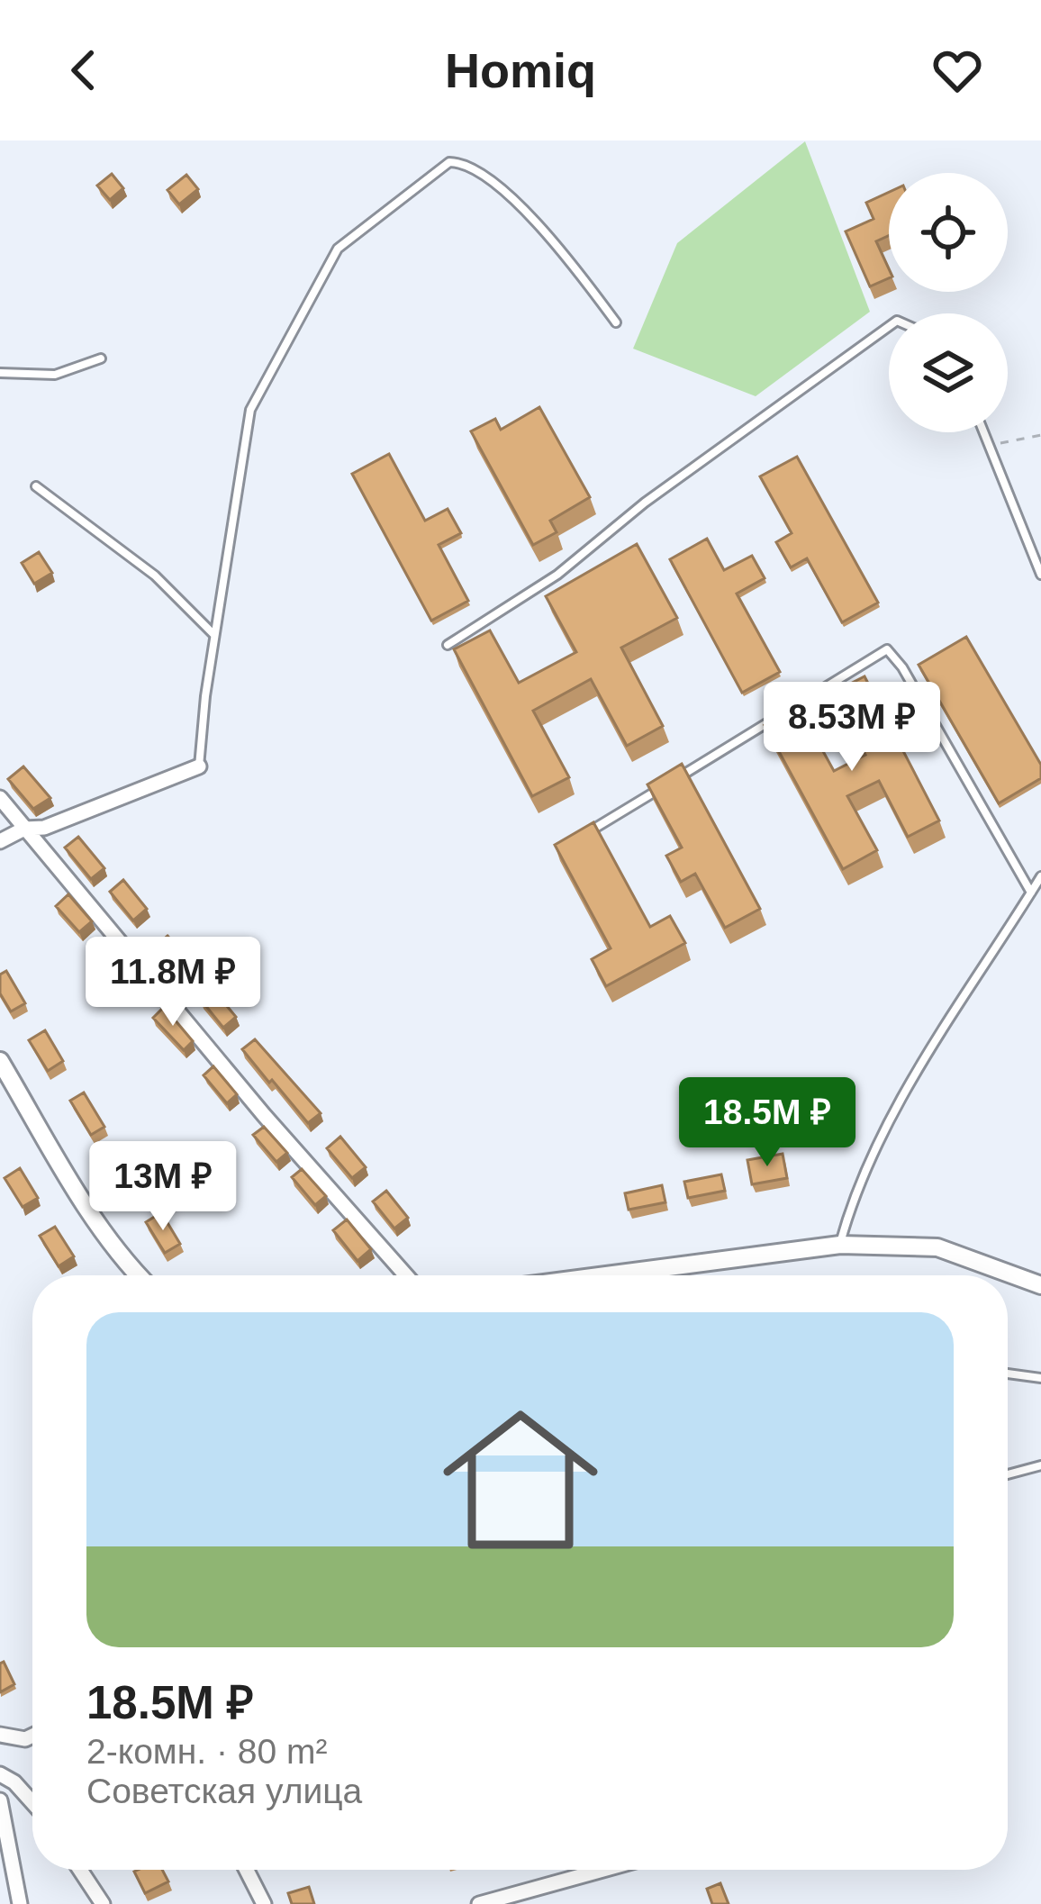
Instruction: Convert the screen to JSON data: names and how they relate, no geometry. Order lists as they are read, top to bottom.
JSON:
{
  "page": {
    "header": "Homiq",
    "price": [
      "8.53M ₽",
      "11.8M ₽",
      "18.5M ₽",
      "13M ₽"
    ],
    "list": [
      {
        "name": "18.5M ₽",
        "note": "2-комн. · 80 m² · Советская улица"
      }
    ]
  }
}
